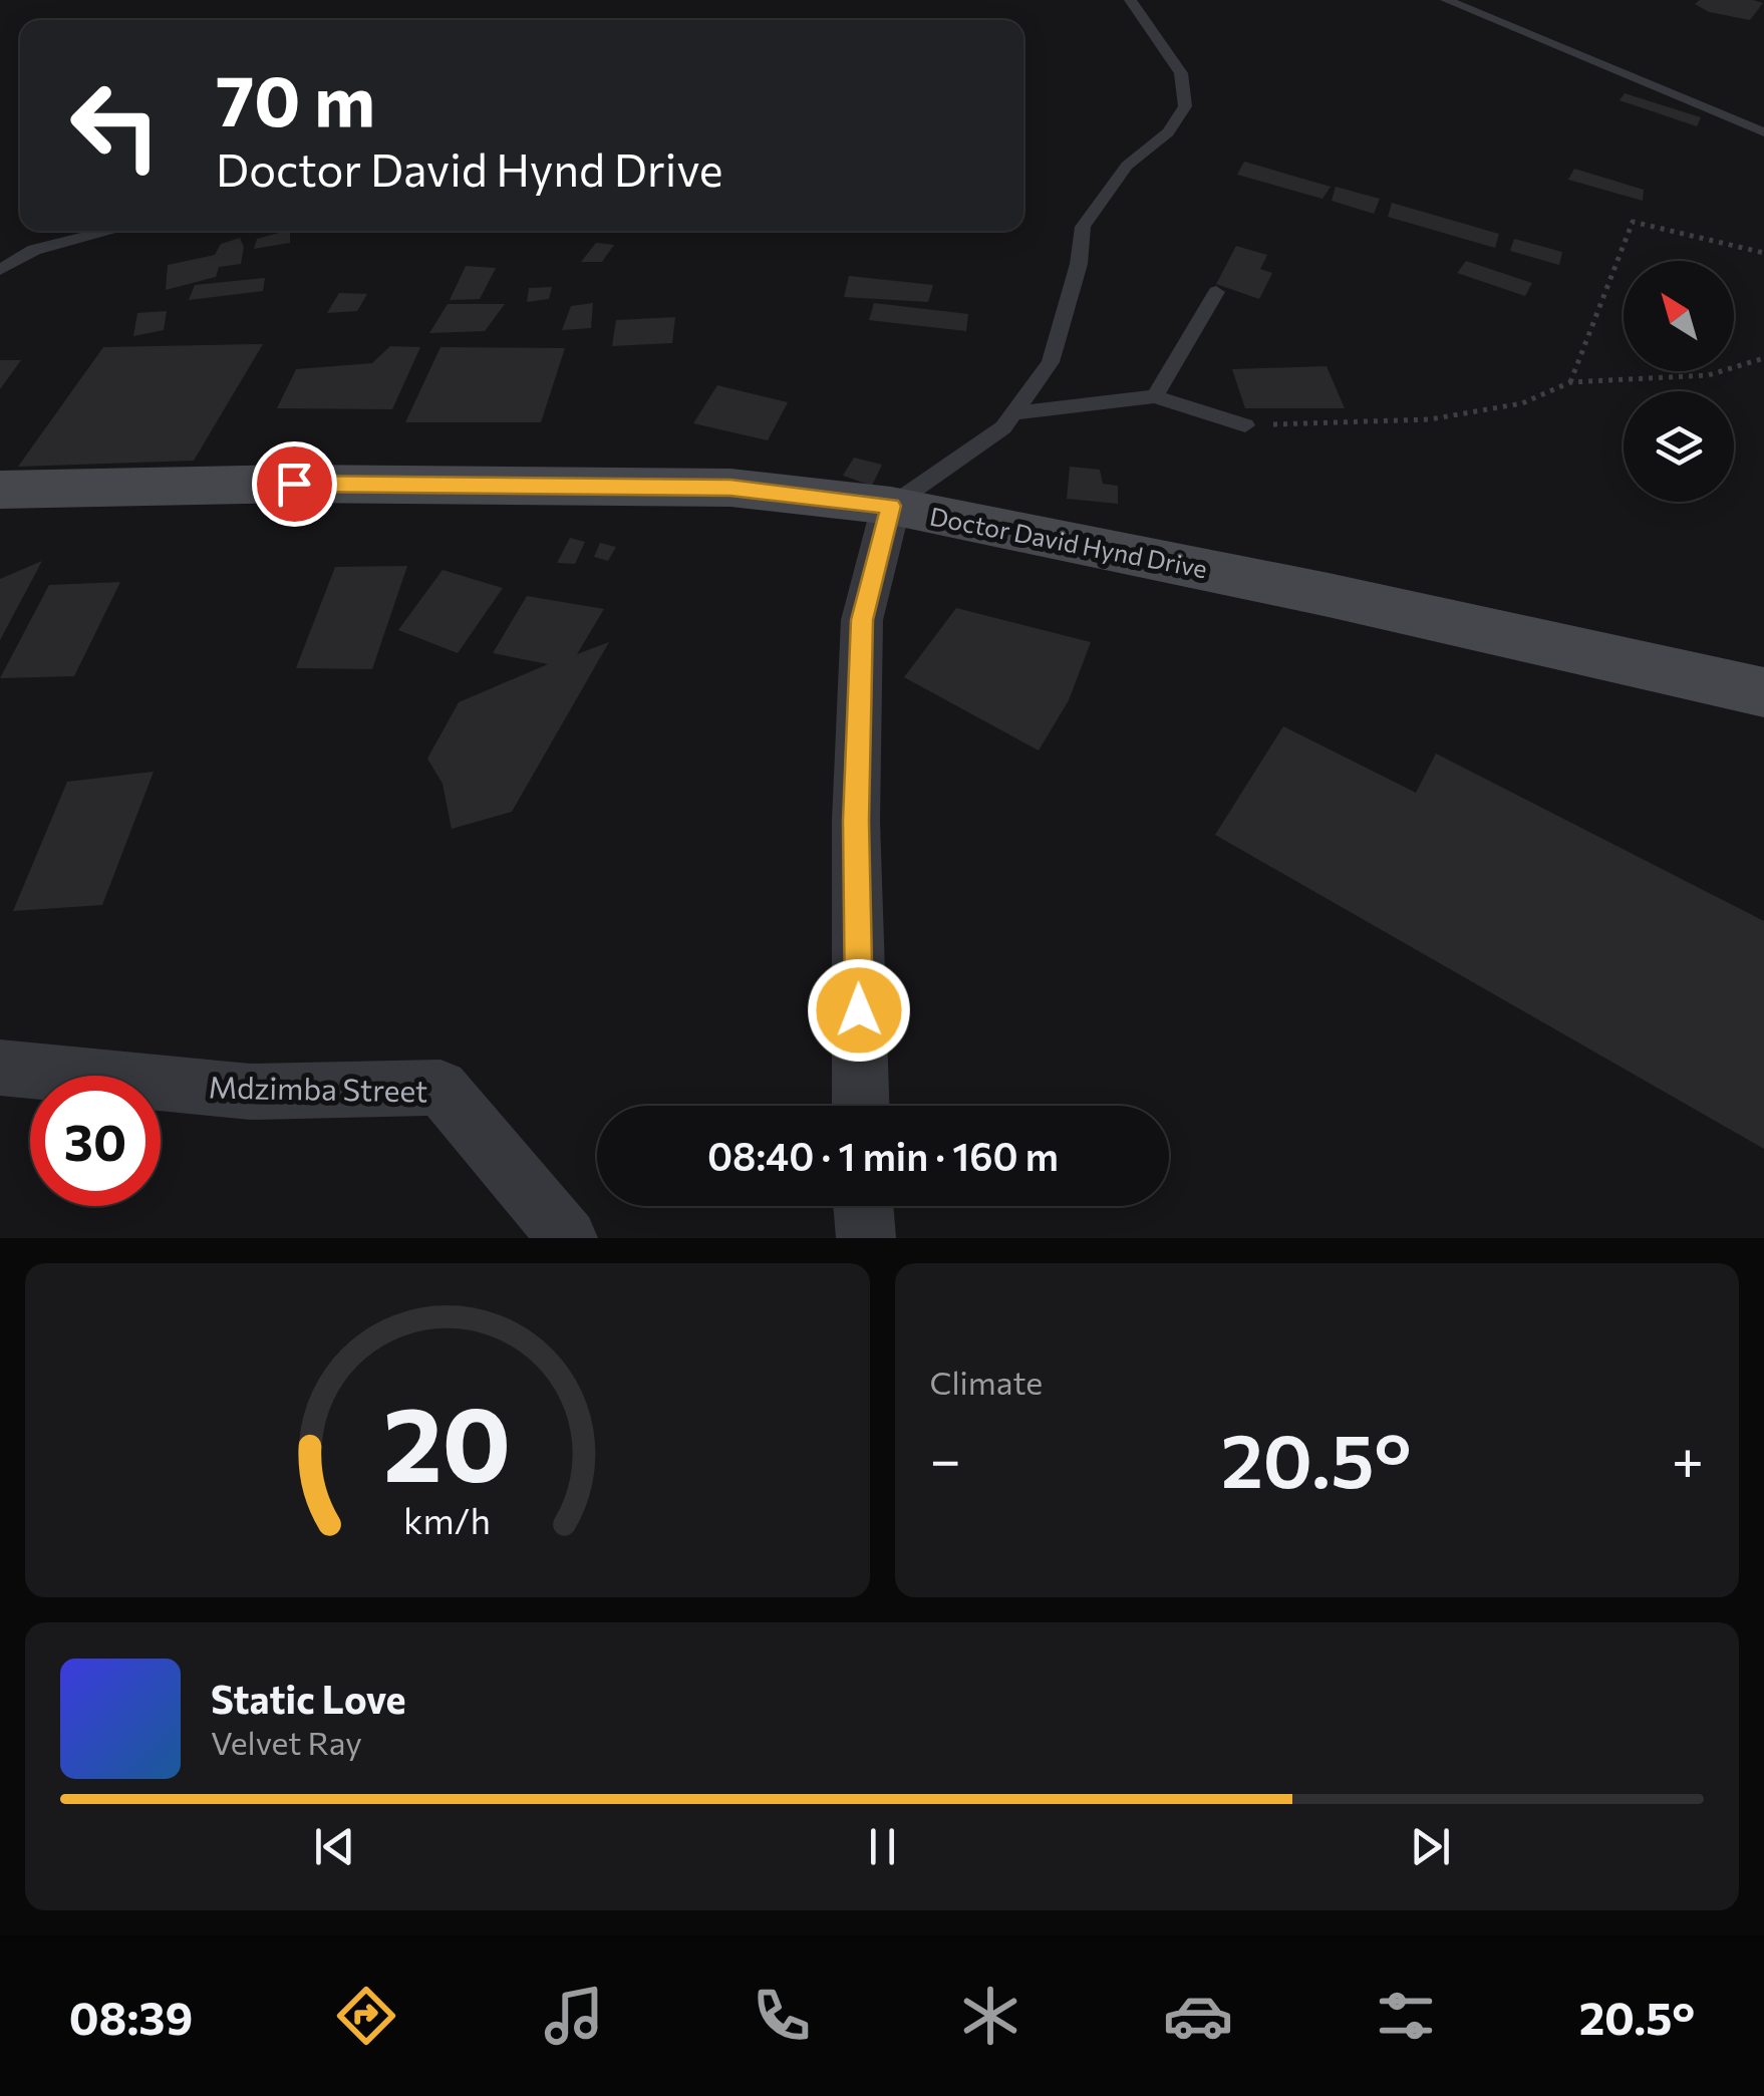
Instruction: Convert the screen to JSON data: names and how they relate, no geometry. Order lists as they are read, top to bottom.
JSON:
{
  "streets": {
    "main road": ["Doctor David Hynd Drive"],
    "street": ["Mdzimba Street"]
  },
  "north": "top left",
  "page": {
    "turn": ["70 m", "Doctor David Hynd Drive"],
    "limit": "30",
    "trip": "08:40 · 1 min · 160 m",
    "tile": "Climate",
    "heat": ["−", "20.5°", "+"],
    "song": ["Static Love", "Velvet Ray"],
    "tabs": ["08:39", "20.5°"],
    "gauge": ["20", "km/h"]
  }
}
